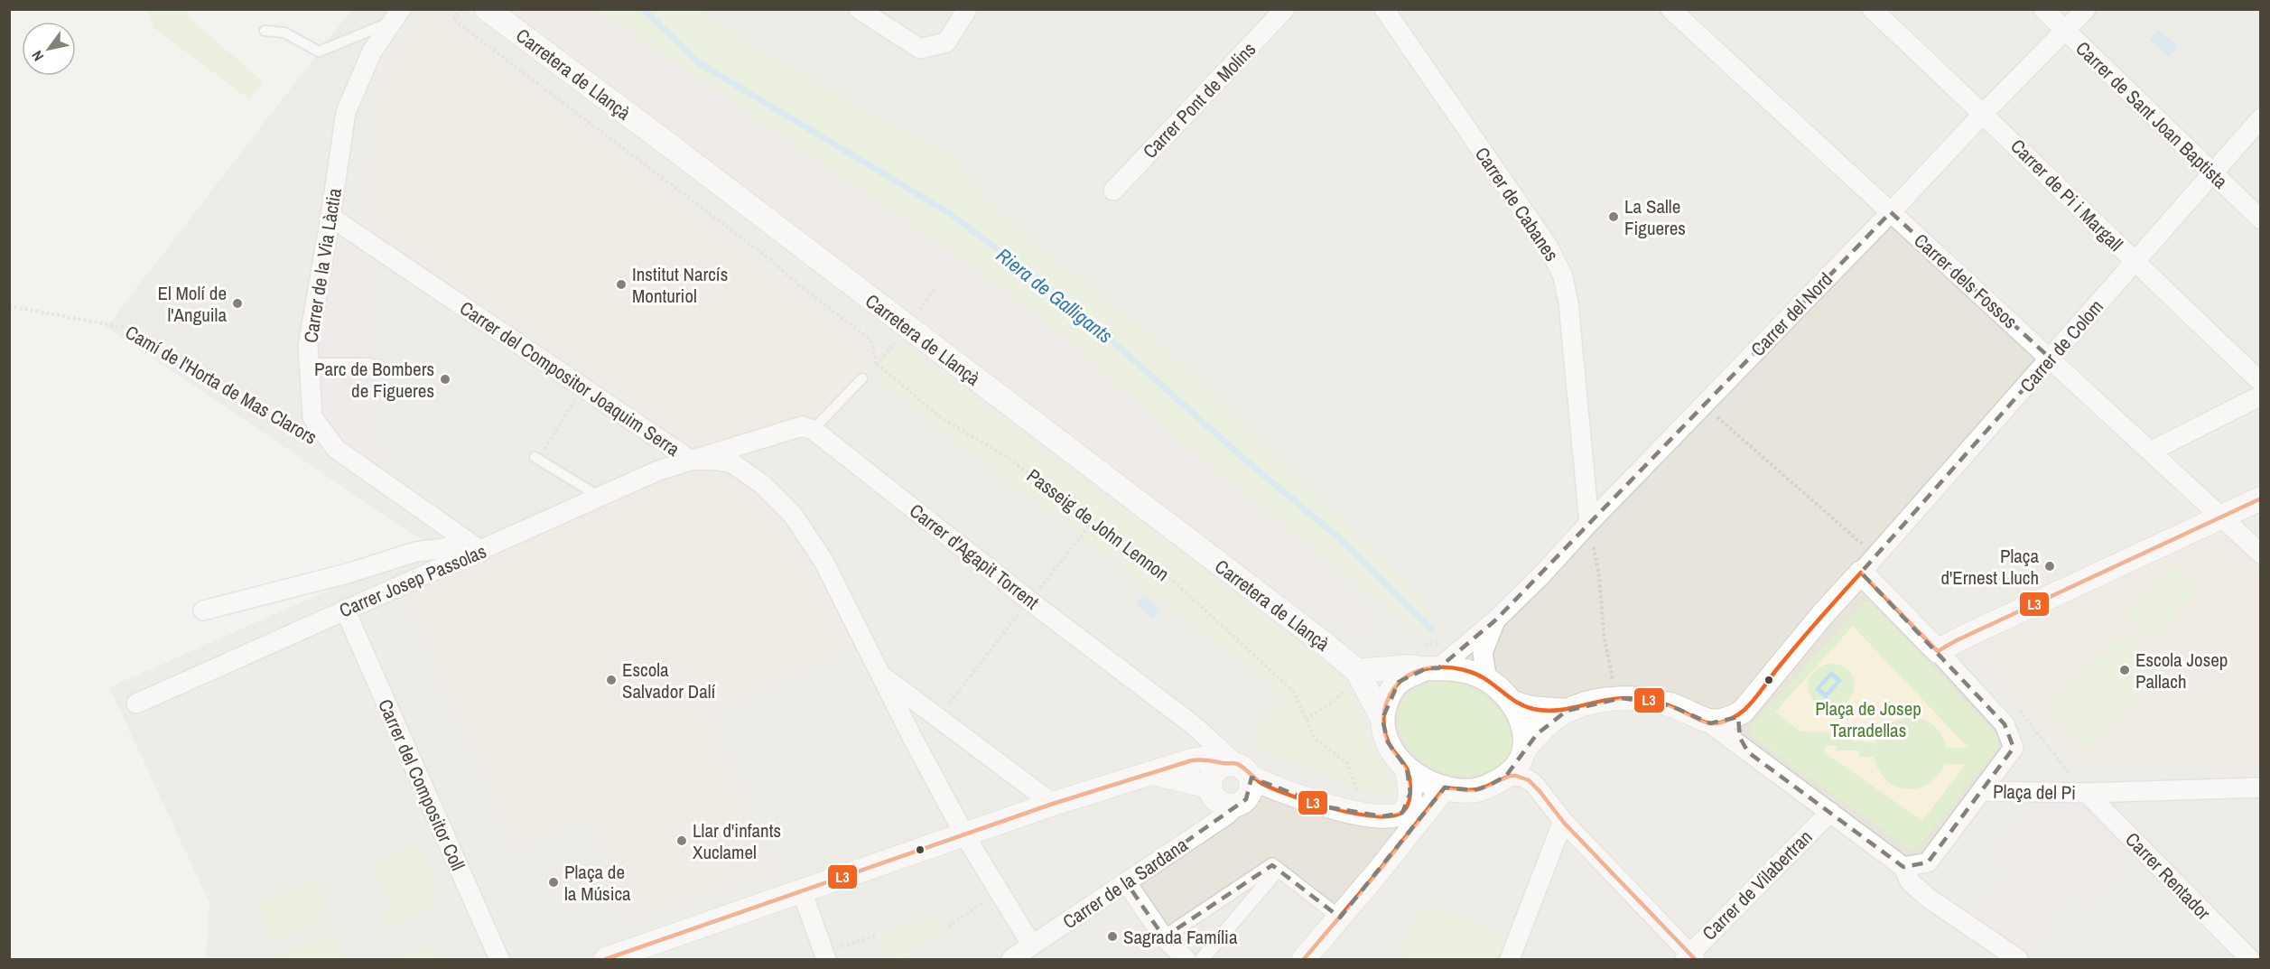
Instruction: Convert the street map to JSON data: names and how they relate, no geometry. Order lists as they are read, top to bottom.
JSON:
{
  "streets": {
    "street": [
      "Carretera de Llançà",
      "Carrer Pont de Molins",
      "Carrer de Sant Joan Baptista",
      "Carrer de Pi i Margall",
      "Carrer de Cabanes",
      "Carrer de la Via Làctia",
      "Carrer dels Fossos",
      "Carrer del Nord",
      "Carrer de Colom",
      "Carrer del Compositor Joaquim Serra",
      "Carrer d'Agapit Torrent",
      "Carrer Josep Passolas",
      "Carrer del Compositor Coll",
      "Plaça del Pi",
      "Carrer Rentador",
      "Carrer de la Sardana",
      "Carrer de Vilabertran"
    ],
    "path": ["Camí de l'Horta de Mas Clarors", "Passeig de John Lennon"]
  },
  "crossings": [
    ["Carretera de Llançà", "Carrer del Nord"],
    ["Carrer de Sant Joan Baptista", "Carrer del Nord"],
    ["Carrer de Sant Joan Baptista", "Carrer de Colom"],
    ["Carrer de Pi i Margall", "Carrer del Nord"],
    ["Carrer de Pi i Margall", "Carrer de Colom"],
    ["Carrer de Cabanes", "Carrer del Nord"],
    ["Carrer de la Via Làctia", "Carrer del Compositor Joaquim Serra"],
    ["Carrer de la Via Làctia", "Carrer Josep Passolas"],
    ["Carrer dels Fossos", "Carrer del Nord"],
    ["Carrer dels Fossos", "Carrer de Colom"],
    ["Carrer del Compositor Joaquim Serra", "Carrer Josep Passolas"],
    ["Carrer del Compositor Joaquim Serra", "Carrer de la Sardana"],
    ["Carrer d'Agapit Torrent", "Carrer de la Sardana"],
    ["Carrer Josep Passolas", "Carrer del Compositor Coll"],
    ["Plaça del Pi", "Carrer Rentador"]
  ],
  "water": ["Riera de Galligants"],
  "parks": ["Plaça de Josep Tarradellas"],
  "places": [
    "La Salle Figueres",
    "Institut Narcís Monturiol",
    "El Molí de l'Anguila",
    "Parc de Bombers de Figueres",
    "Plaça d'Ernest Lluch",
    "Escola Josep Pallach",
    "Escola Salvador Dalí",
    "Llar d'infants Xuclamel",
    "Plaça de la Música",
    "Sagrada Família"
  ],
  "lines": ["transit line L3"],
  "north": "bottom left"
}
